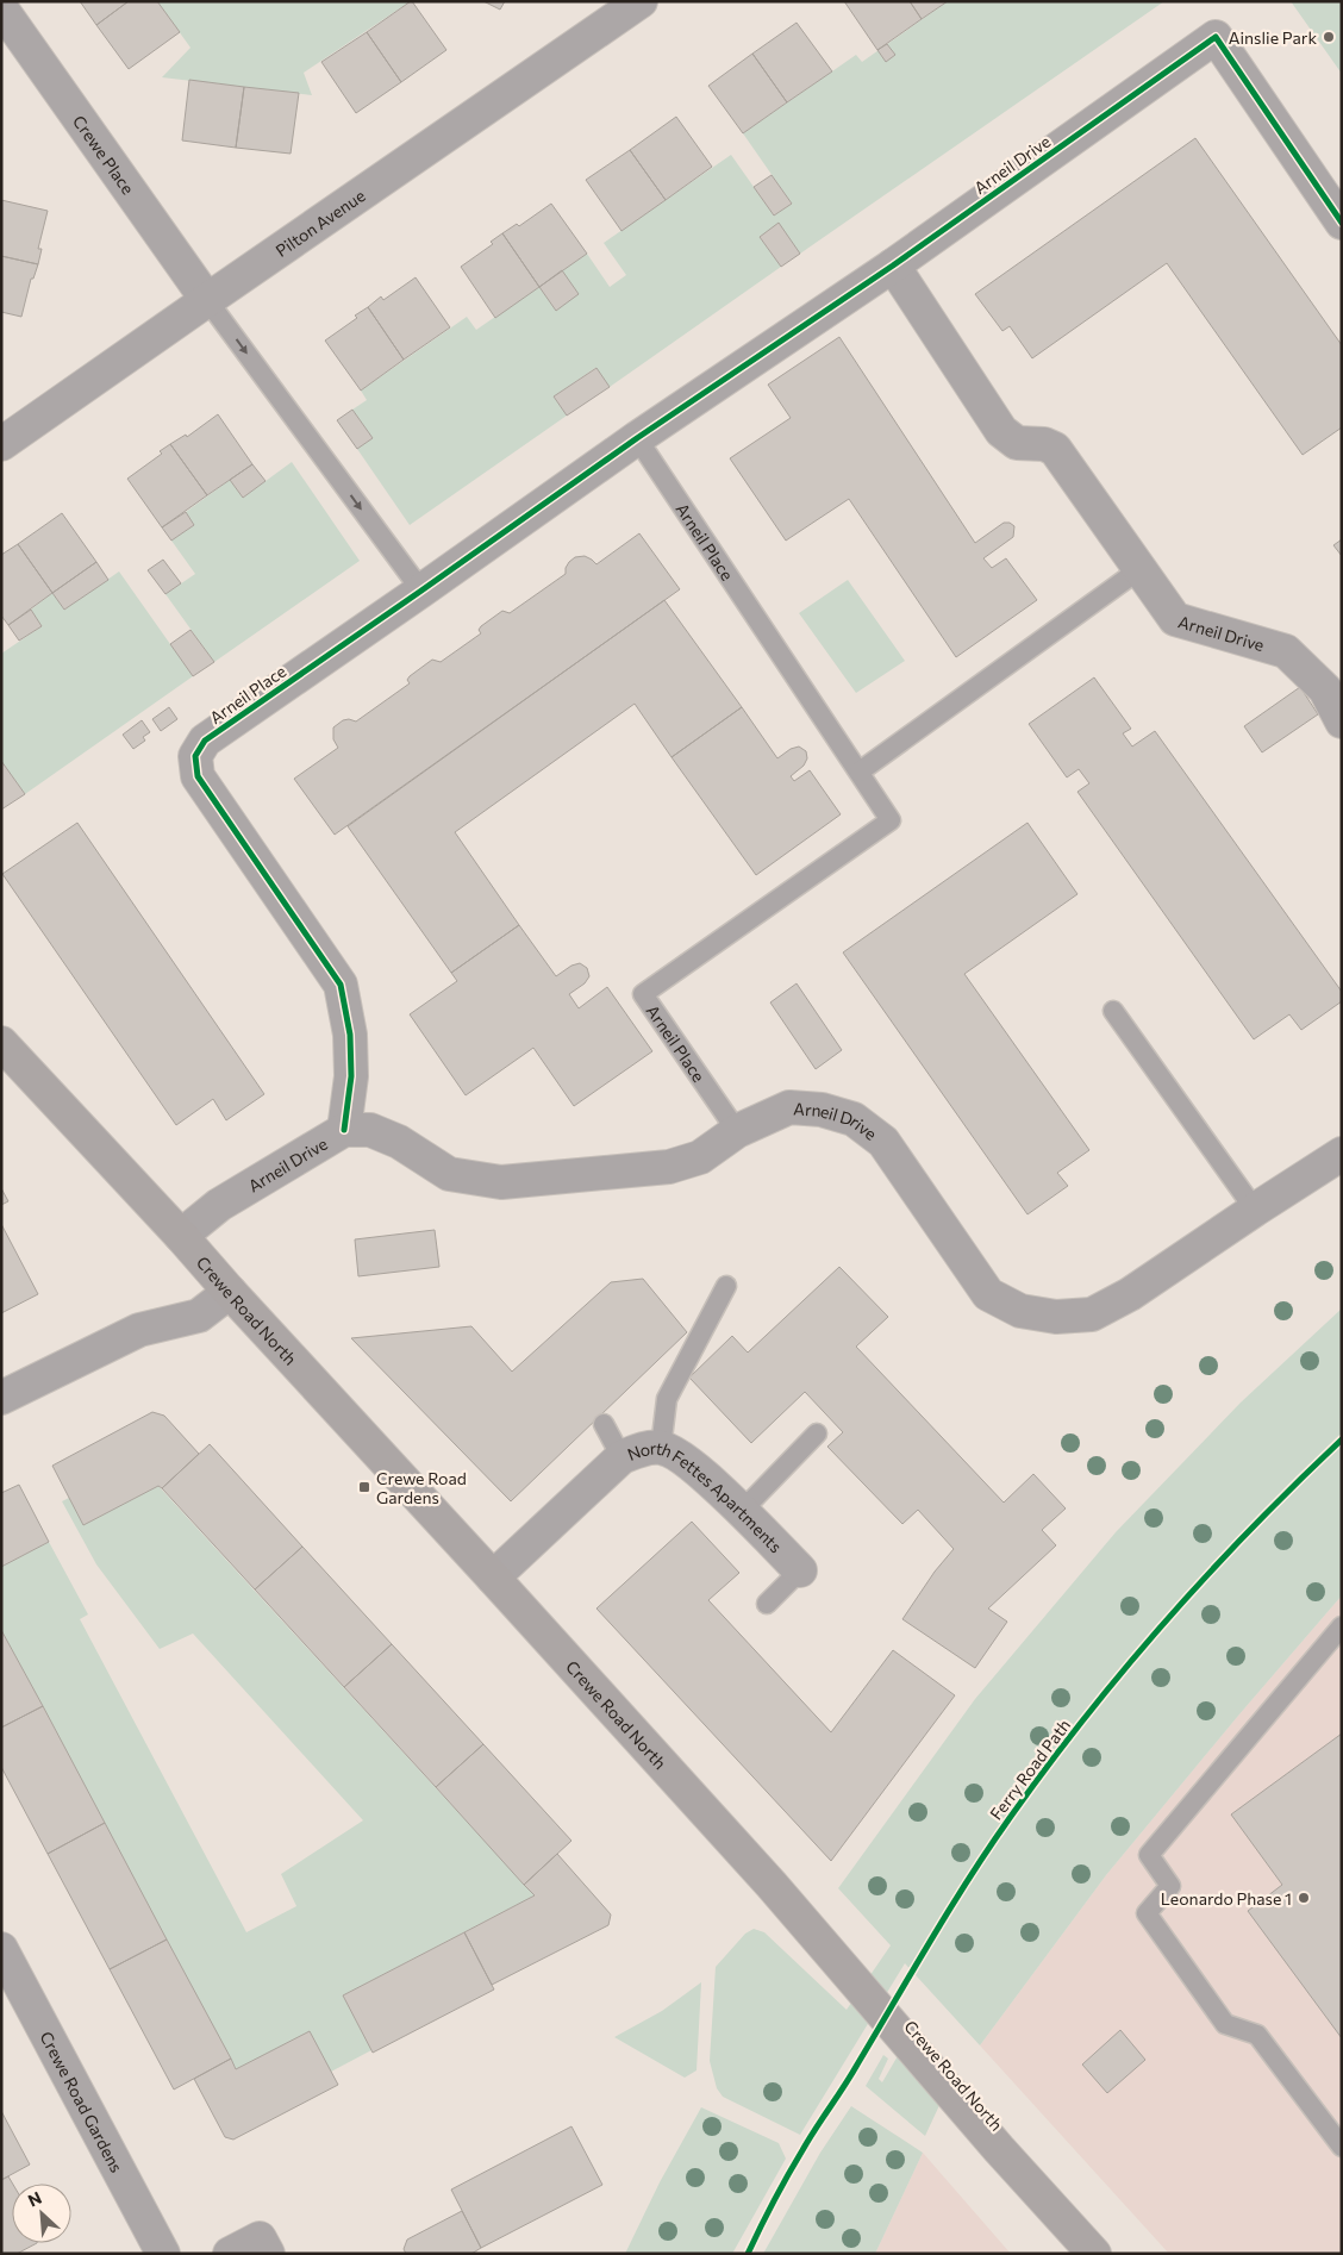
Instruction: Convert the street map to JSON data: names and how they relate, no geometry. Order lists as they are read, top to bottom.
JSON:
{
  "streets": {
    "street": [
      "Crewe Place",
      "Arneil Drive",
      "Pilton Avenue",
      "Arneil Place",
      "Crewe Road North",
      "North Fettes Apartments",
      "Crewe Road Gardens"
    ],
    "cycle path": ["Ferry Road Path"]
  },
  "crossings": [
    ["Crewe Place", "Pilton Avenue"],
    ["Arneil Drive", "Arneil Place"],
    ["Arneil Drive", "Crewe Road North"],
    ["Crewe Road North", "North Fettes Apartments"]
  ],
  "places": {
    "other": ["Ainslie Park", "Leonardo Phase 1"],
    "transit": ["Crewe Road Gardens"]
  },
  "north": "top left"
}
